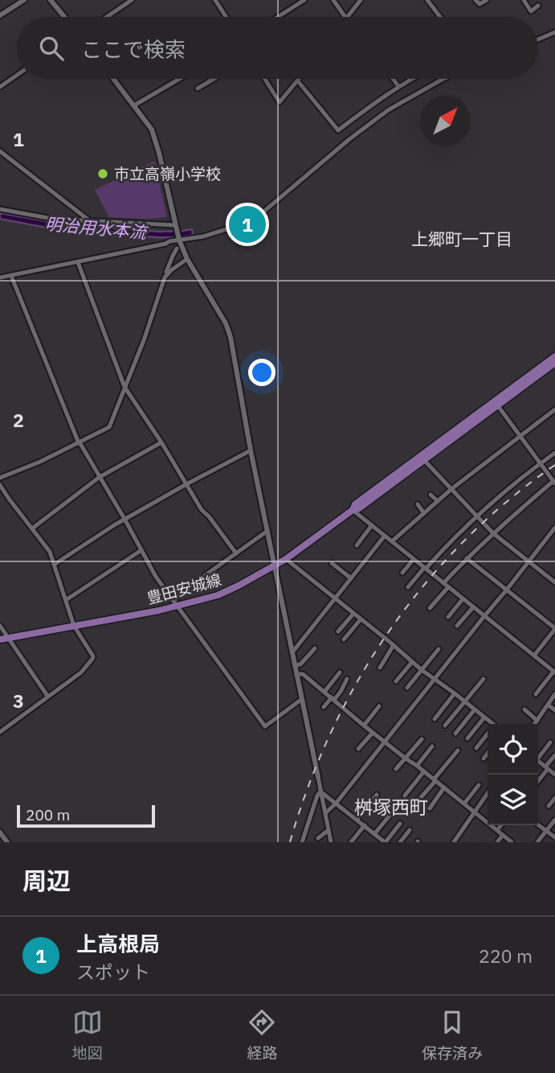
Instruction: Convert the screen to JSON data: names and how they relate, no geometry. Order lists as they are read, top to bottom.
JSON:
{
  "streets": {
    "main road": ["豊田安城線"]
  },
  "districts": ["上郷町一丁目", "桝塚西町"],
  "water": ["明治用水本流"],
  "places": ["市立高嶺小学校"],
  "scale_bar": "200 m",
  "north": "top right",
  "page": {
    "search": "ここで検索",
    "pins": "1",
    "scale": "200 m",
    "heading": "周辺",
    "list": [
      {
        "mark": "1",
        "name": "上高根局",
        "note": "スポット",
        "value": "220 m"
      }
    ],
    "nav": ["地図", "経路", "保存済み"]
  },
  "grid": {
    "rows": ["1", "2", "3"]
  }
}
